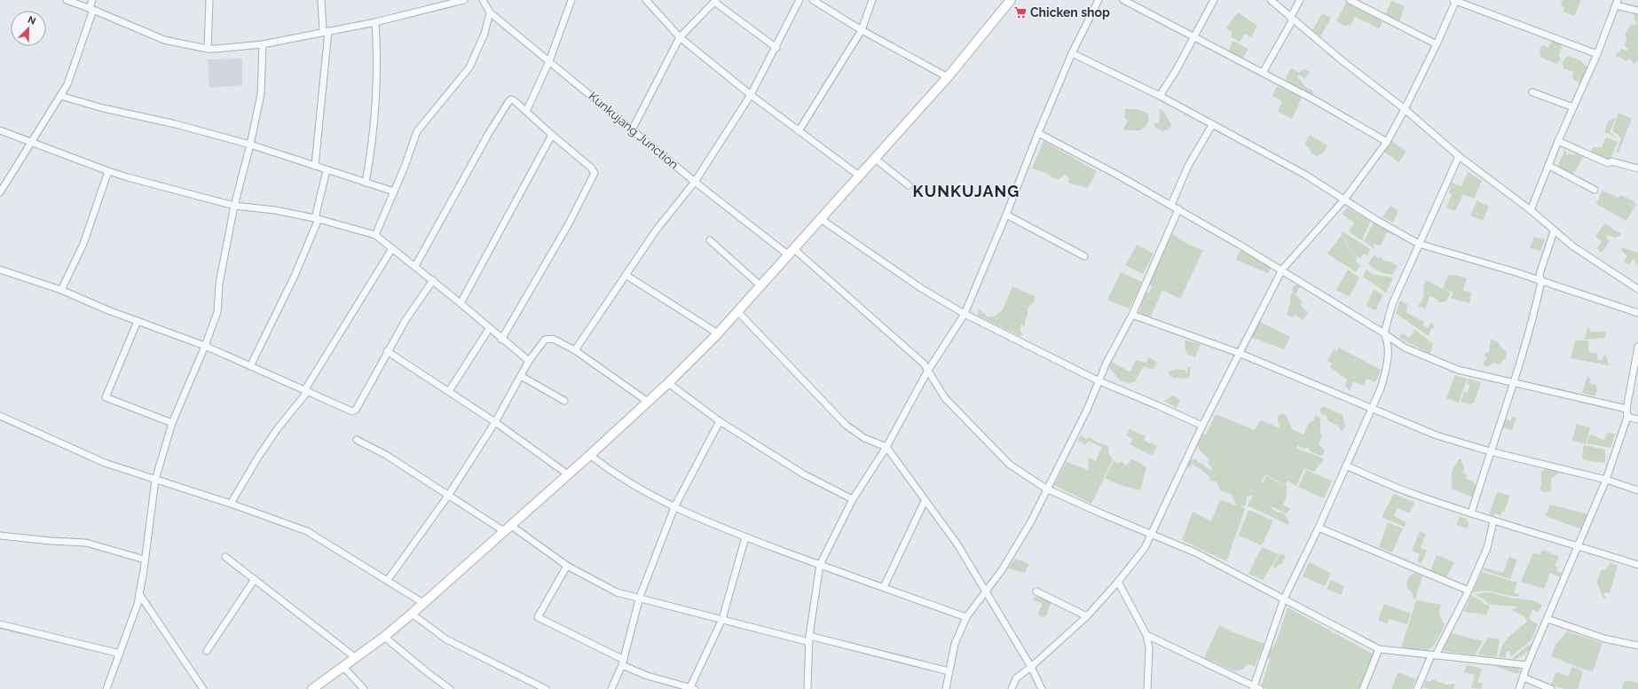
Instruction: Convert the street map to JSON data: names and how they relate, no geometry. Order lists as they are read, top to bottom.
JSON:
{
  "streets": {
    "street": ["Kunkujang Junction"]
  },
  "districts": ["KUNKUJANG"],
  "places": {
    "supermarket": ["Chicken shop"]
  },
  "north": "top right"
}
